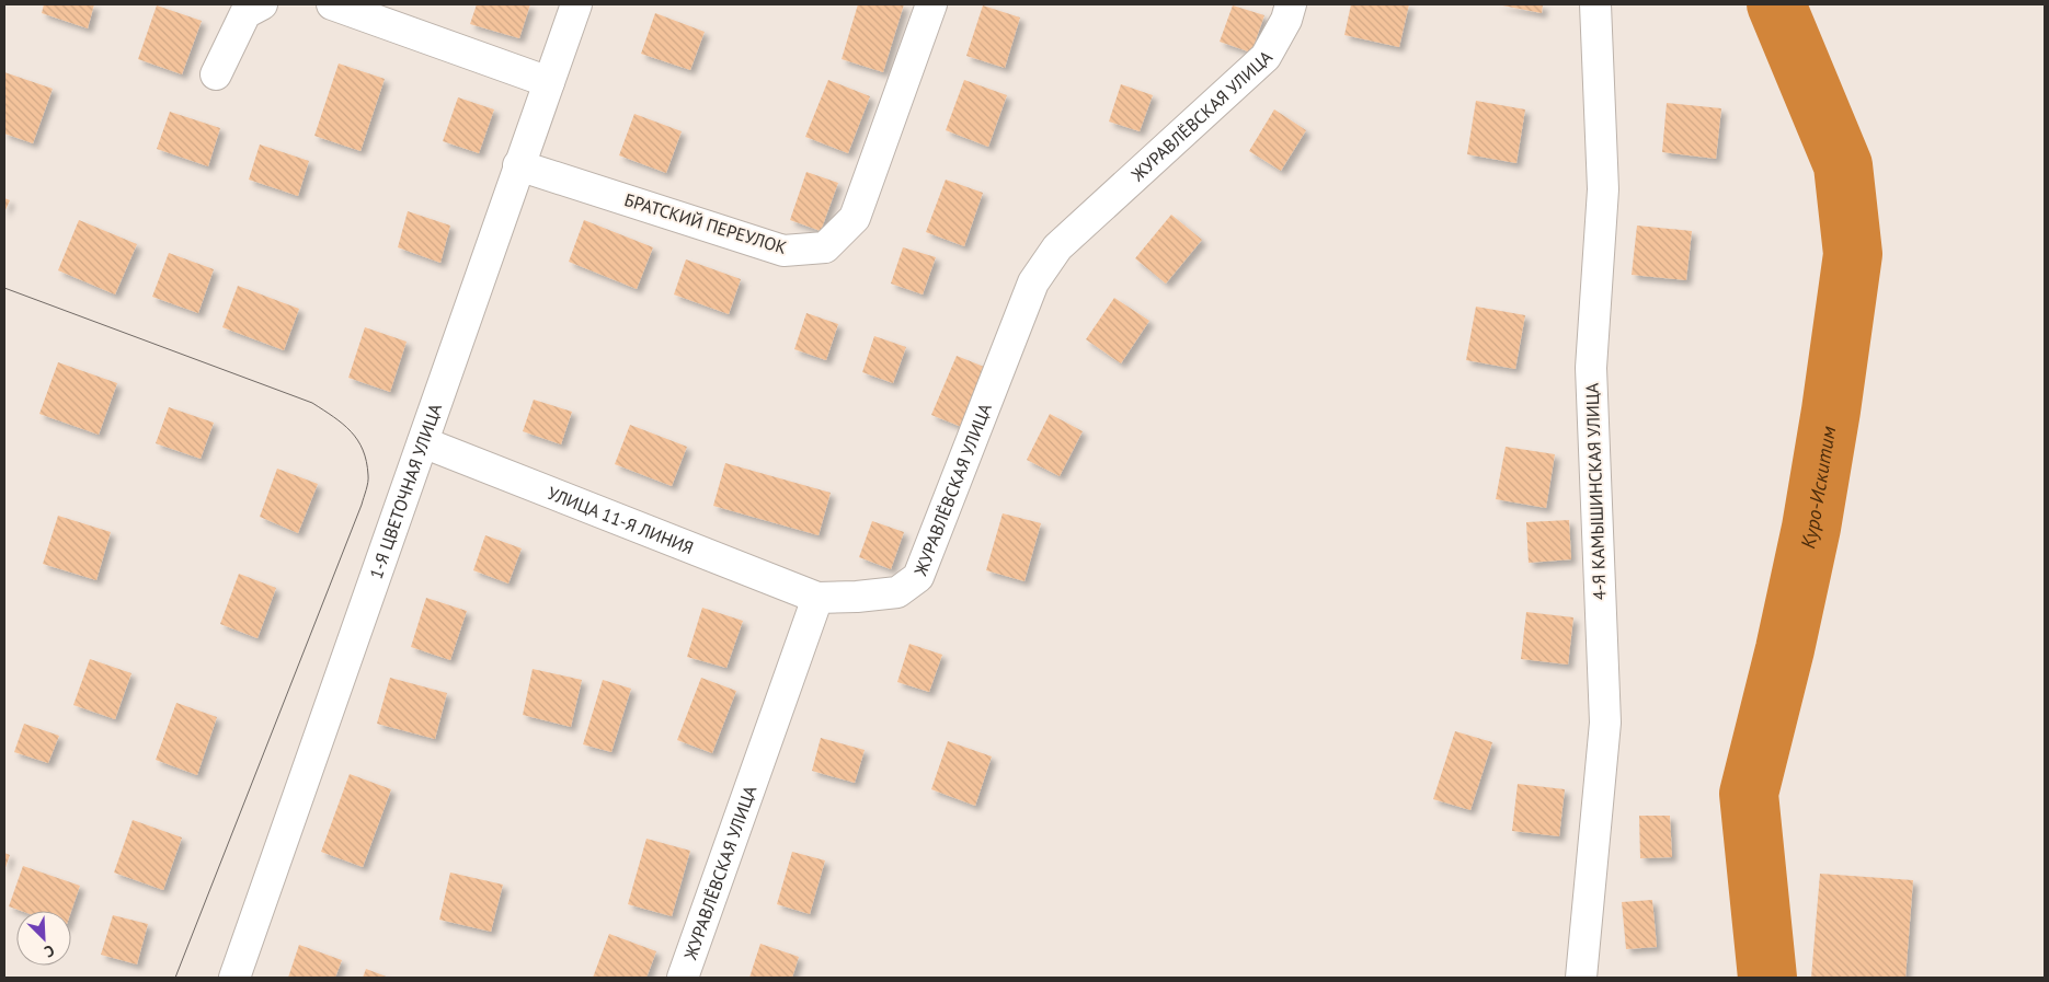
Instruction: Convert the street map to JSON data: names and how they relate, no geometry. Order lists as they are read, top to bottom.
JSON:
{
  "streets": {
    "lane": [
      "ЖУРАВЛЁВСКАЯ УЛИЦА",
      "БРАТСКИЙ ПЕРЕУЛОК",
      "1-Я ЦВЕТОЧНАЯ УЛИЦА",
      "4-Я КАМЫШИНСКАЯ УЛИЦА",
      "УЛИЦА 11-Я ЛИНИЯ"
    ]
  },
  "crossings": [
    ["ЖУРАВЛЁВСКАЯ УЛИЦА", "УЛИЦА 11-Я ЛИНИЯ"],
    ["БРАТСКИЙ ПЕРЕУЛОК", "1-Я ЦВЕТОЧНАЯ УЛИЦА"],
    ["1-Я ЦВЕТОЧНАЯ УЛИЦА", "УЛИЦА 11-Я ЛИНИЯ"]
  ],
  "water": ["Куро-Искитим"],
  "north": "bottom right"
}
